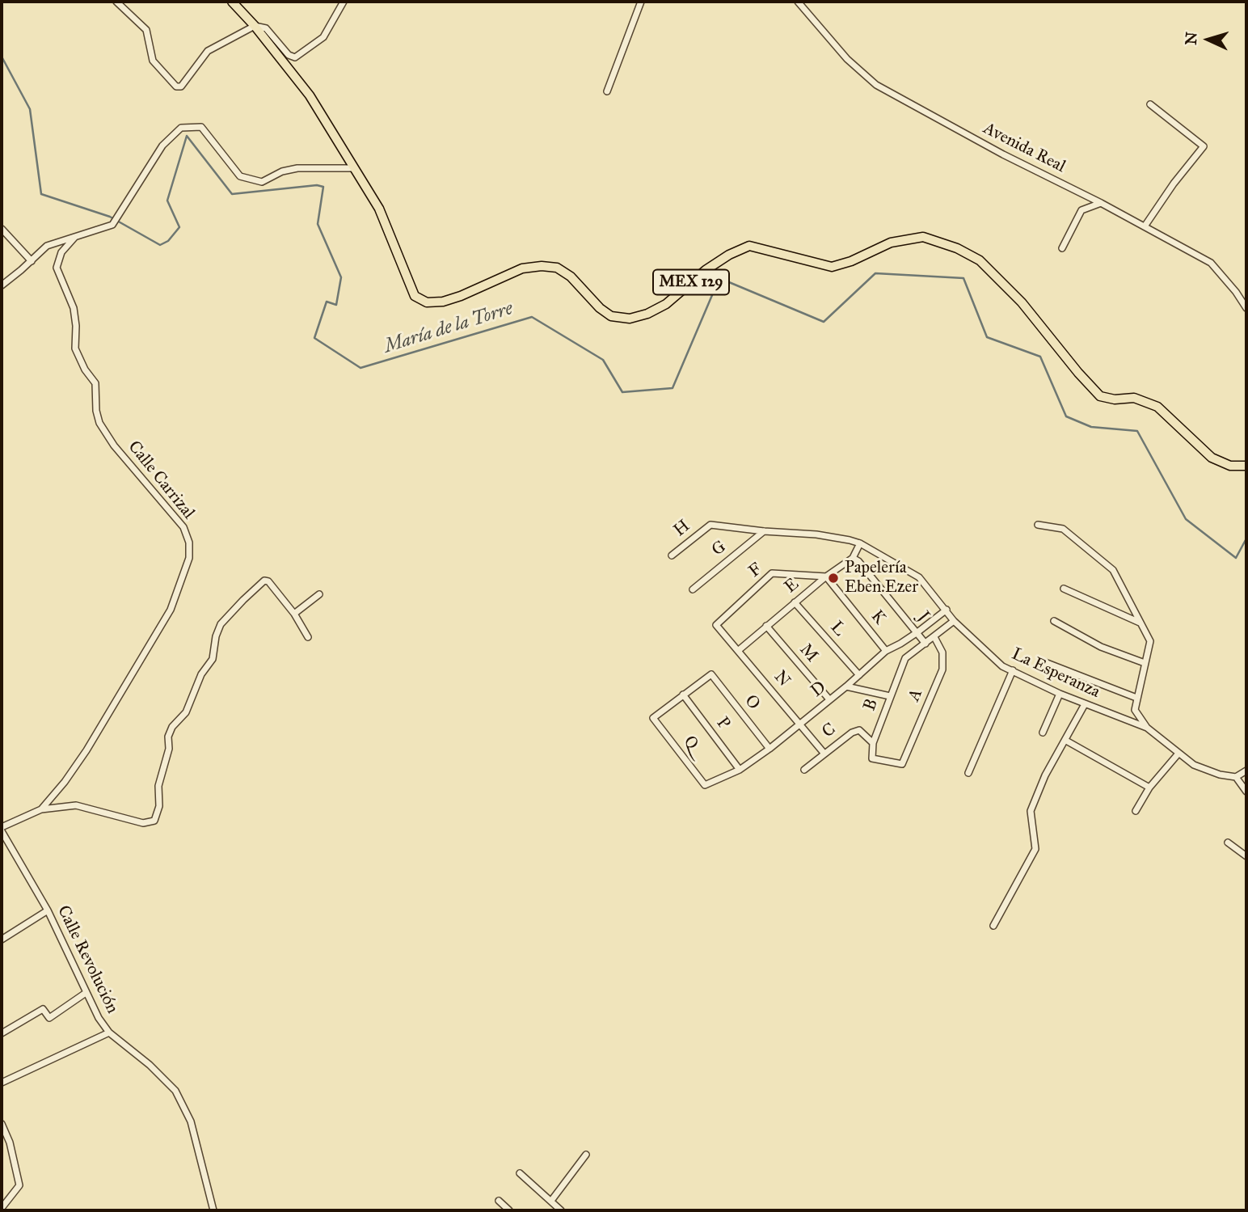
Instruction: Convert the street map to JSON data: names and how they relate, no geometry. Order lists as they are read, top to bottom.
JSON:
{
  "streets": {
    "main road": ["MEX 129"],
    "street": [
      "Avenida Real",
      "Calle Carrizal",
      "H",
      "G",
      "F",
      "E",
      "J",
      "K",
      "L",
      "M",
      "La Esperanza",
      "N",
      "D",
      "A",
      "O",
      "B",
      "P",
      "C",
      "Q",
      "Calle Revolución"
    ]
  },
  "crossings": [
    ["H", "La Esperanza"],
    ["G", "La Esperanza"],
    ["F", "E"],
    ["F", "K"],
    ["F", "N"],
    ["E", "J"],
    ["E", "K"],
    ["E", "L"],
    ["E", "M"],
    ["E", "La Esperanza"],
    ["E", "N"],
    ["J", "D"],
    ["J", "B"],
    ["K", "D"],
    ["L", "D"],
    ["M", "D"],
    ["La Esperanza", "D"],
    ["N", "D"],
    ["N", "C"],
    ["D", "O"],
    ["D", "P"],
    ["D", "Q"],
    ["A", "B"],
    ["A", "C"],
    ["O", "P"],
    ["O", "Q"],
    ["B", "C"],
    ["P", "Q"]
  ],
  "water": ["María de la Torre"],
  "places": ["Papelería Eben.Ezer"],
  "north": "left"
}
